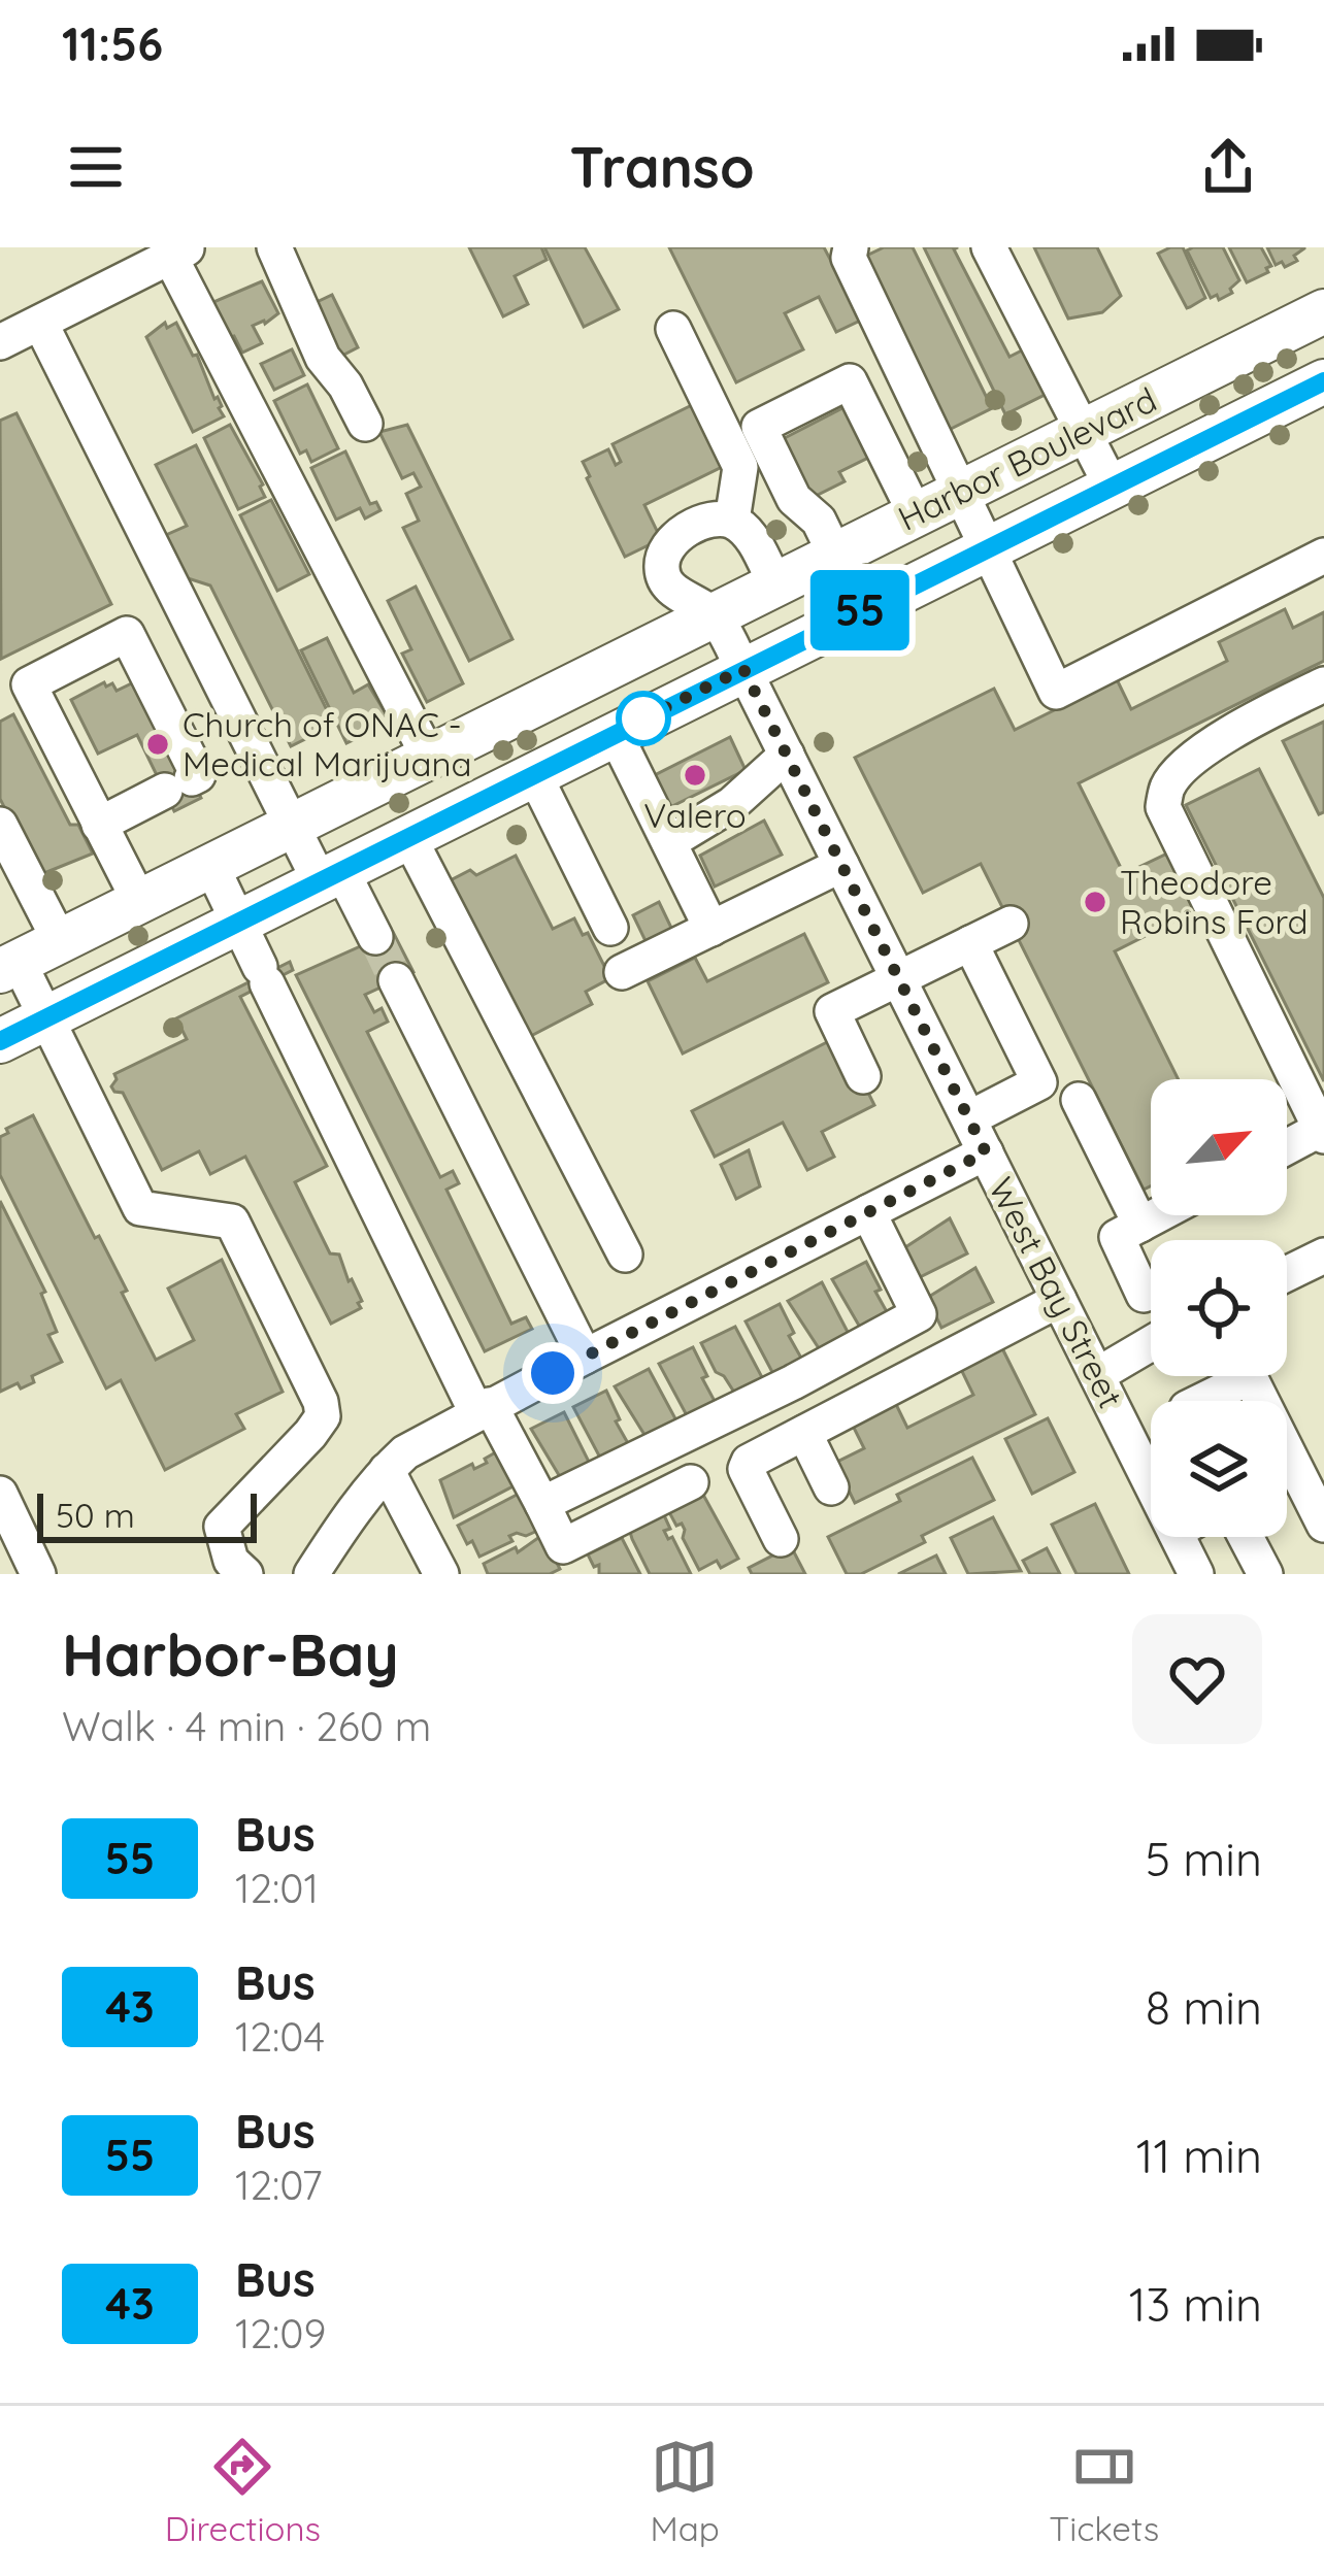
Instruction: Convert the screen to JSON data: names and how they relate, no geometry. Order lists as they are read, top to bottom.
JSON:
{
  "streets": {
    "main road": ["Harbor Boulevard"],
    "street": ["West Bay Street"]
  },
  "crossings": [
    ["Harbor Boulevard", "West Bay Street"]
  ],
  "places": ["Church of ONAC - Medical Marijuana", "Valero", "Theodore Robins Ford"],
  "lines": ["bus line 55"],
  "scale_bar": "50 m",
  "north": "top right",
  "page": {
    "status": "11:56",
    "header": "Transo",
    "on_map": "55",
    "scale": "50 m",
    "heading": ["Harbor-Bay", "Walk · 4 min · 260 m"],
    "list": [
      {
        "mark": "55",
        "name": "Bus",
        "note": "12:01",
        "value": "5 min"
      },
      {
        "mark": "43",
        "name": "Bus",
        "note": "12:04",
        "value": "8 min"
      },
      {
        "mark": "55",
        "name": "Bus",
        "note": "12:07",
        "value": "11 min"
      },
      {
        "mark": "43",
        "name": "Bus",
        "note": "12:09",
        "value": "13 min"
      }
    ],
    "tabs": ["Directions", "Map", "Tickets"]
  }
}
